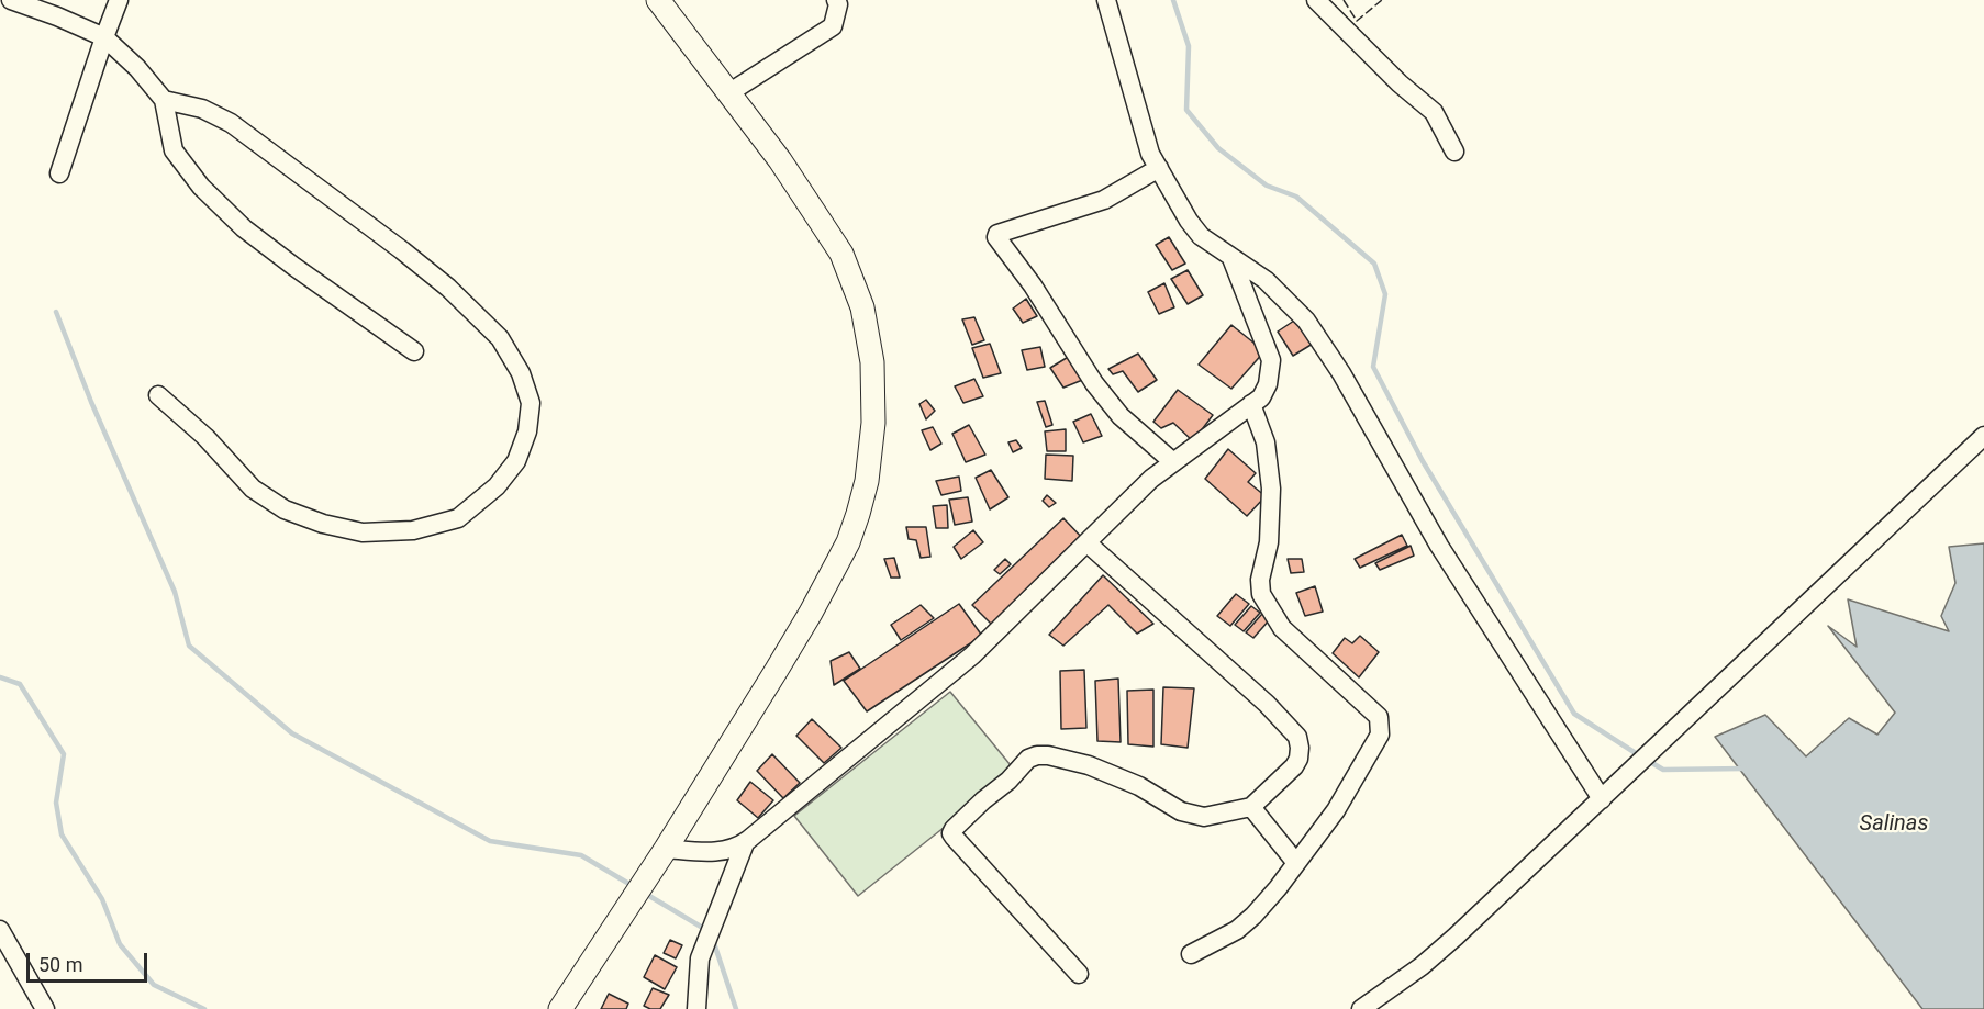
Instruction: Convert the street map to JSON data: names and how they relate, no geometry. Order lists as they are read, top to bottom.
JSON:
{
  "water": ["Salinas"],
  "scale_bar": "50 m"
}
